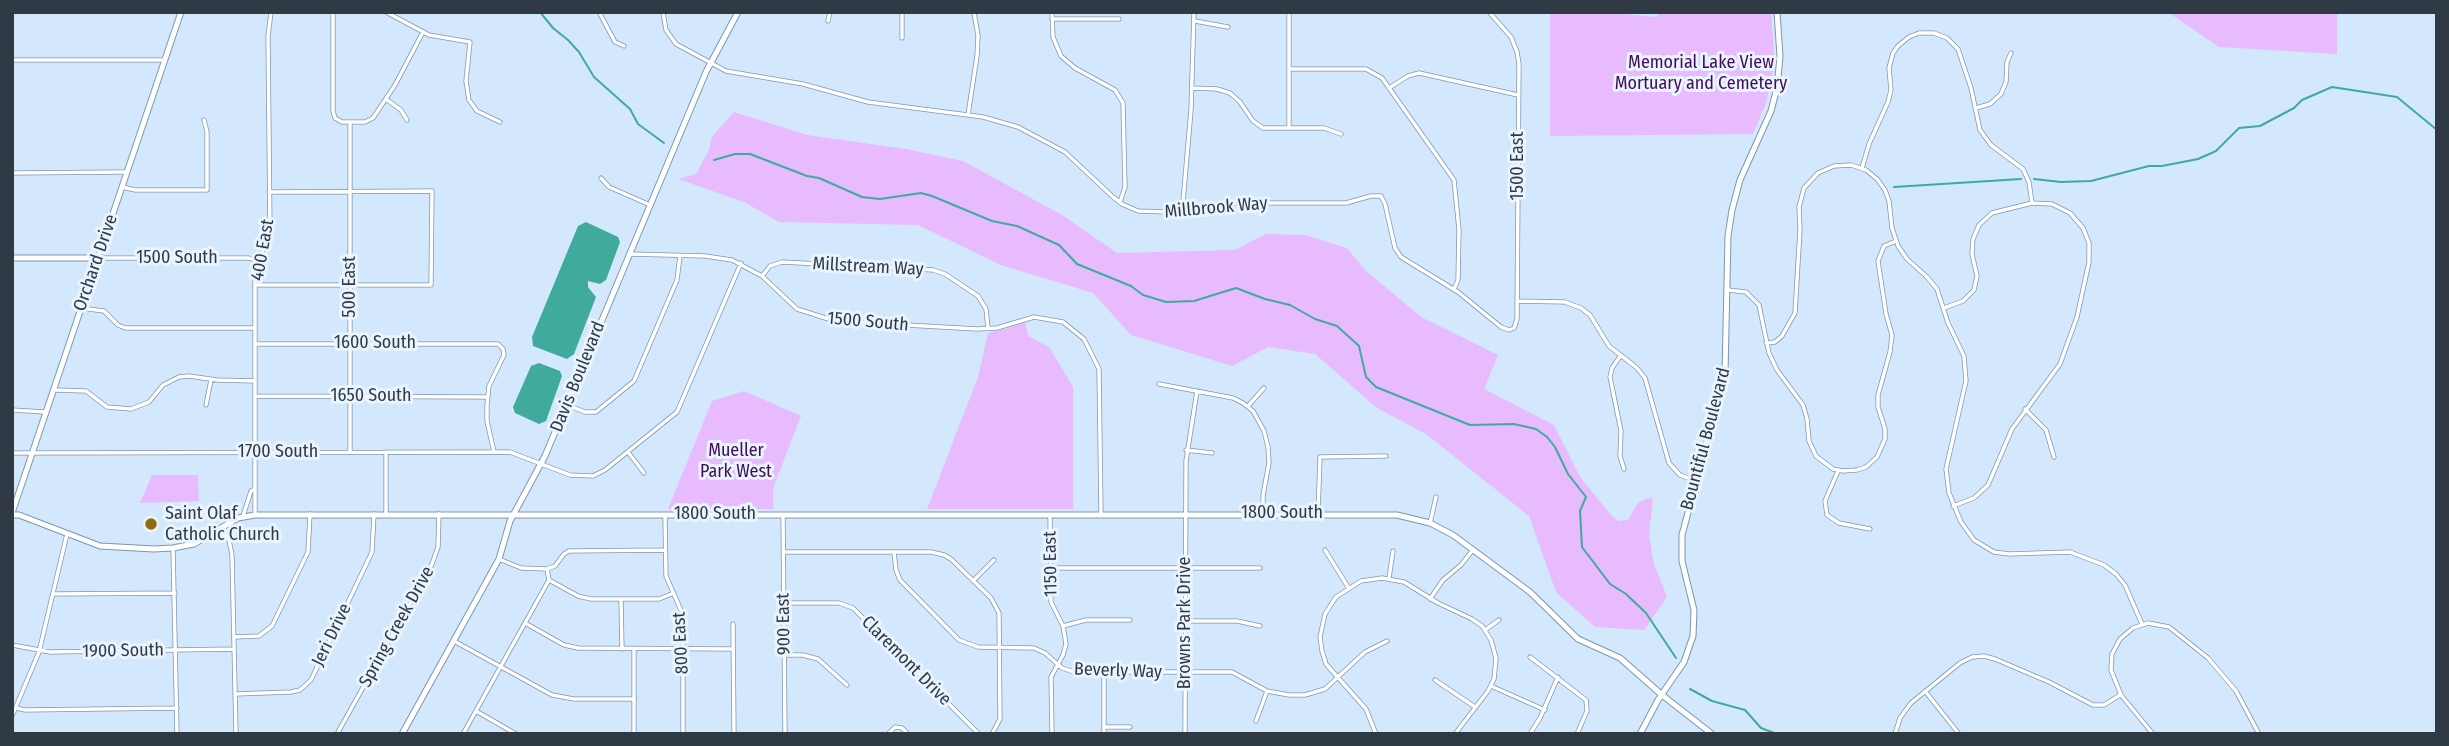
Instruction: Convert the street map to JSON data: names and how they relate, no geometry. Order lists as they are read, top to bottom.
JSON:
{
  "streets": {
    "main road": [
      "1500 South",
      "Orchard Drive",
      "Davis Boulevard",
      "Bountiful Boulevard",
      "1800 South"
    ],
    "street": [
      "1500 East",
      "Millbrook Way",
      "400 East",
      "Millstream Way",
      "500 East",
      "1600 South",
      "1650 South",
      "1700 South",
      "1150 East",
      "Browns Park Drive",
      "900 East",
      "Spring Creek Drive",
      "Jeri Drive",
      "800 East",
      "1900 South",
      "Claremont Drive",
      "Beverly Way"
    ]
  },
  "crossings": [
    ["1500 East", "Millbrook Way"],
    ["Millbrook Way", "Davis Boulevard"],
    ["400 East", "1500 South"],
    ["400 East", "1600 South"],
    ["400 East", "1650 South"],
    ["400 East", "1700 South"],
    ["400 East", "1800 South"],
    ["1500 South", "Orchard Drive"],
    ["1500 South", "Millstream Way"],
    ["1500 South", "Davis Boulevard"],
    ["1500 South", "1700 South"],
    ["1500 South", "1800 South"],
    ["Orchard Drive", "1700 South"],
    ["Orchard Drive", "1800 South"],
    ["500 East", "1600 South"],
    ["500 East", "1650 South"],
    ["500 East", "1700 South"],
    ["1600 South", "1650 South"],
    ["Davis Boulevard", "1700 South"],
    ["Davis Boulevard", "1800 South"],
    ["Bountiful Boulevard", "1800 South"],
    ["1800 South", "1150 East"],
    ["1800 South", "Browns Park Drive"],
    ["1800 South", "900 East"],
    ["1800 South", "Spring Creek Drive"],
    ["1800 South", "Jeri Drive"],
    ["1800 South", "800 East"],
    ["1150 East", "Beverly Way"],
    ["Browns Park Drive", "Beverly Way"],
    ["900 East", "Claremont Drive"]
  ],
  "parks": ["Memorial Lake View Mortuary and Cemetery", "Mueller Park West"],
  "places": ["Saint Olaf Catholic Church"]
}
